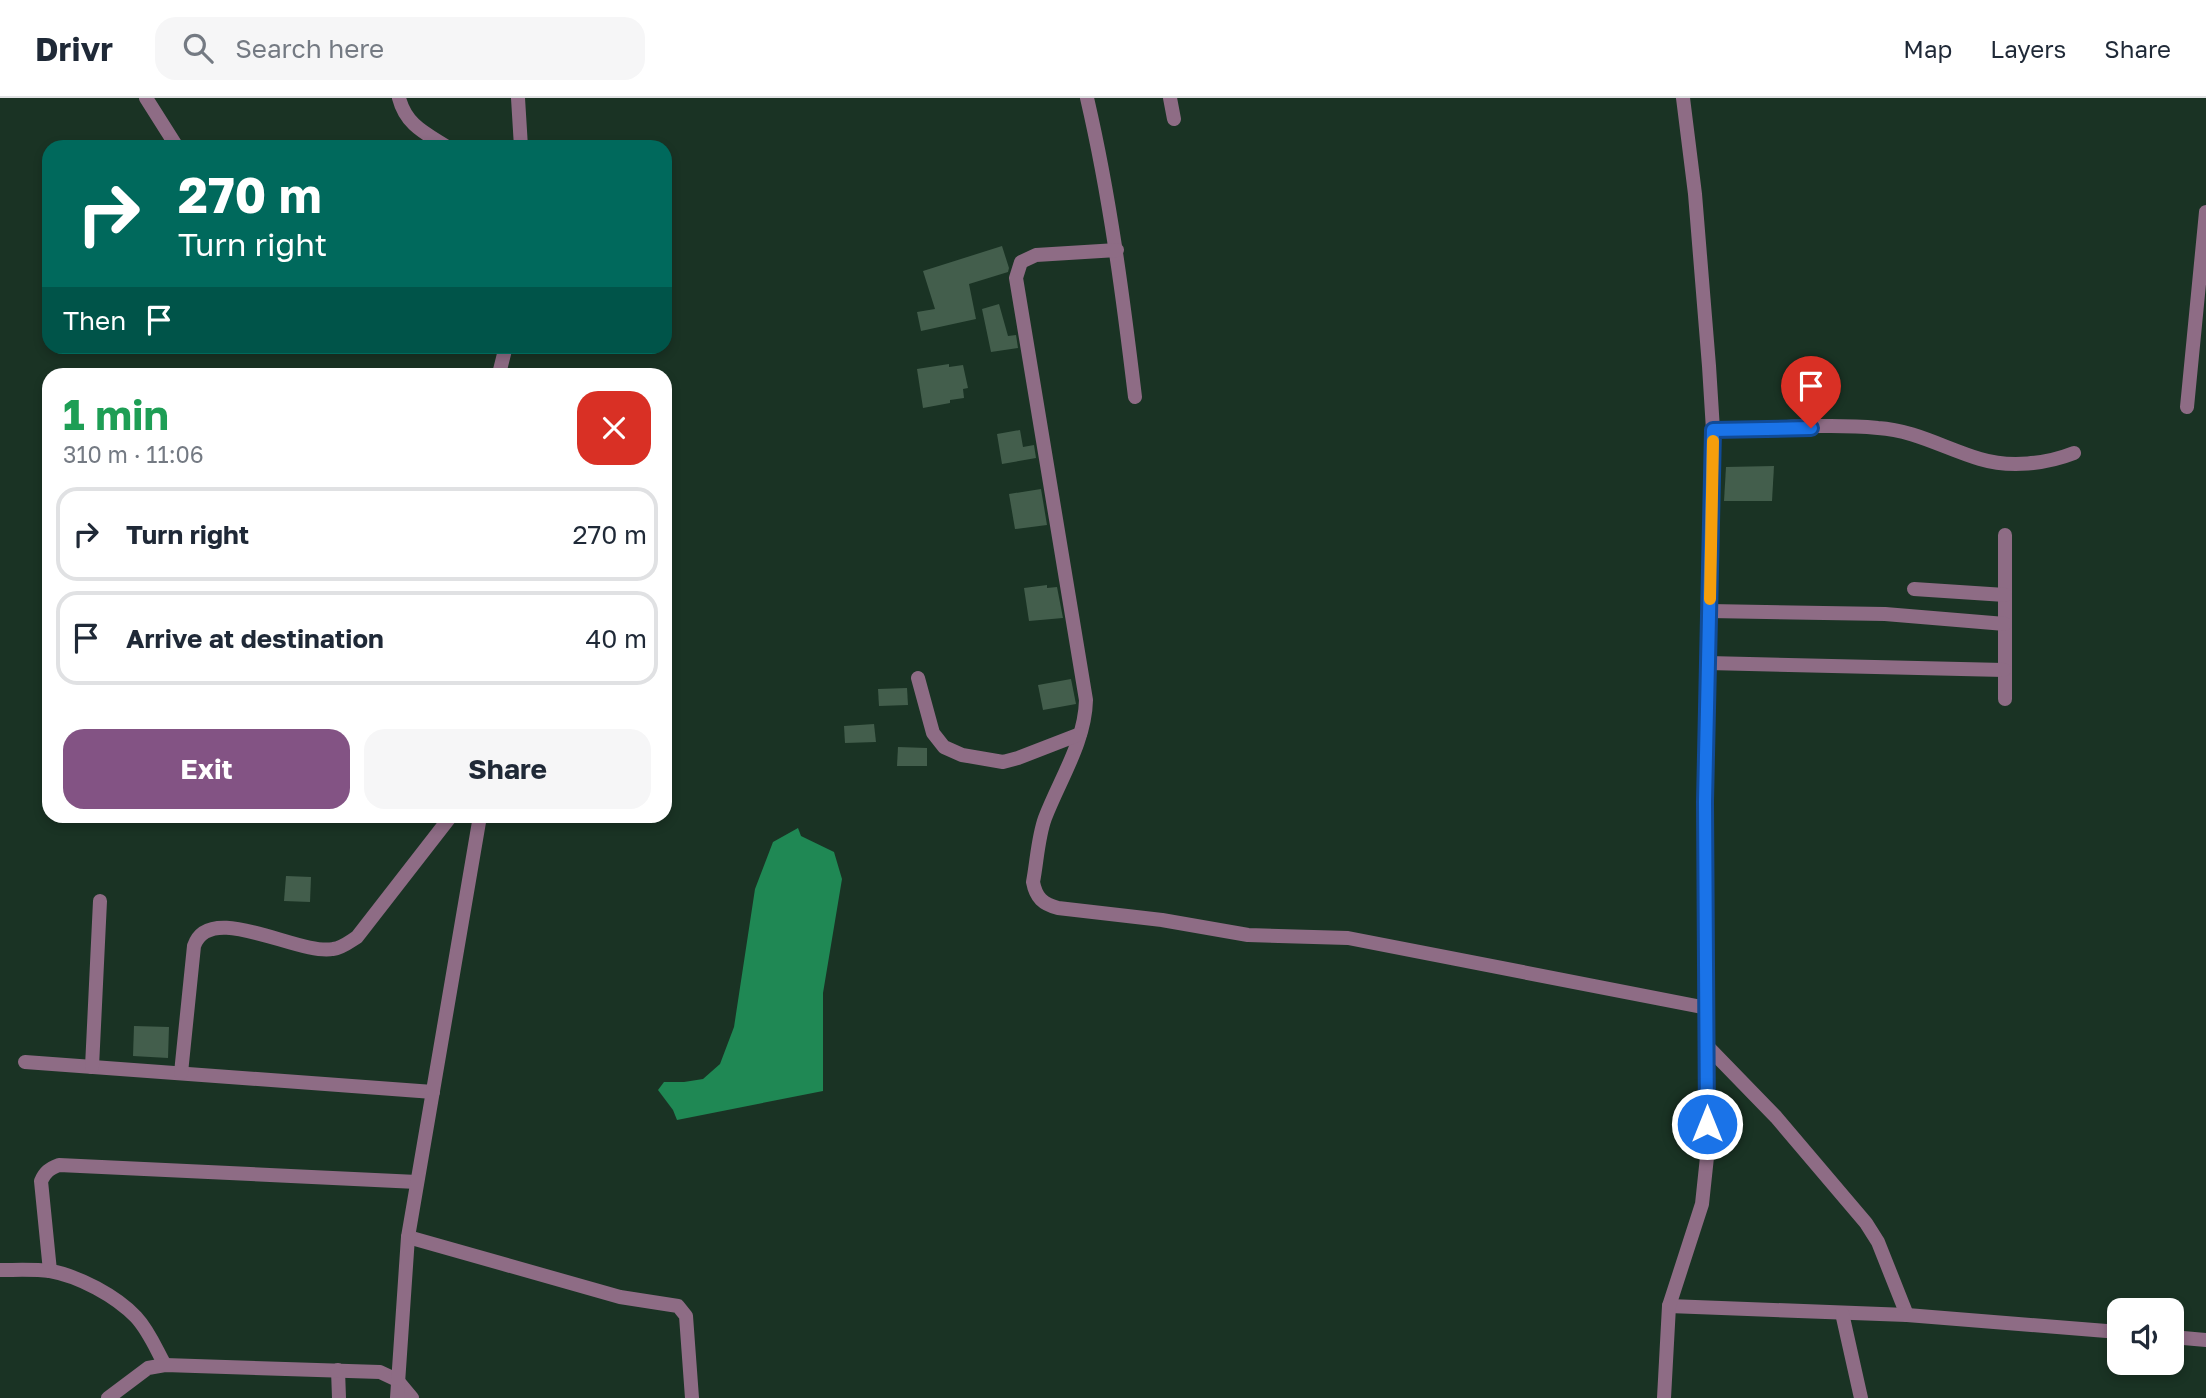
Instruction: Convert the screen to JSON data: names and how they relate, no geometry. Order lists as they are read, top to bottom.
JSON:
{
  "page": {
    "header": "Drivr",
    "search": "Search here",
    "nav": ["Map", "Layers", "Share"],
    "turn": ["270 m", "Turn right"],
    "then": "Then",
    "heading": ["1 min", "310 m · 11:06"],
    "list": [
      {
        "name": "Turn right",
        "value": "270 m"
      },
      {
        "name": "Arrive at destination",
        "value": "40 m"
      }
    ],
    "buttons": ["Exit", "Share"]
  }
}
